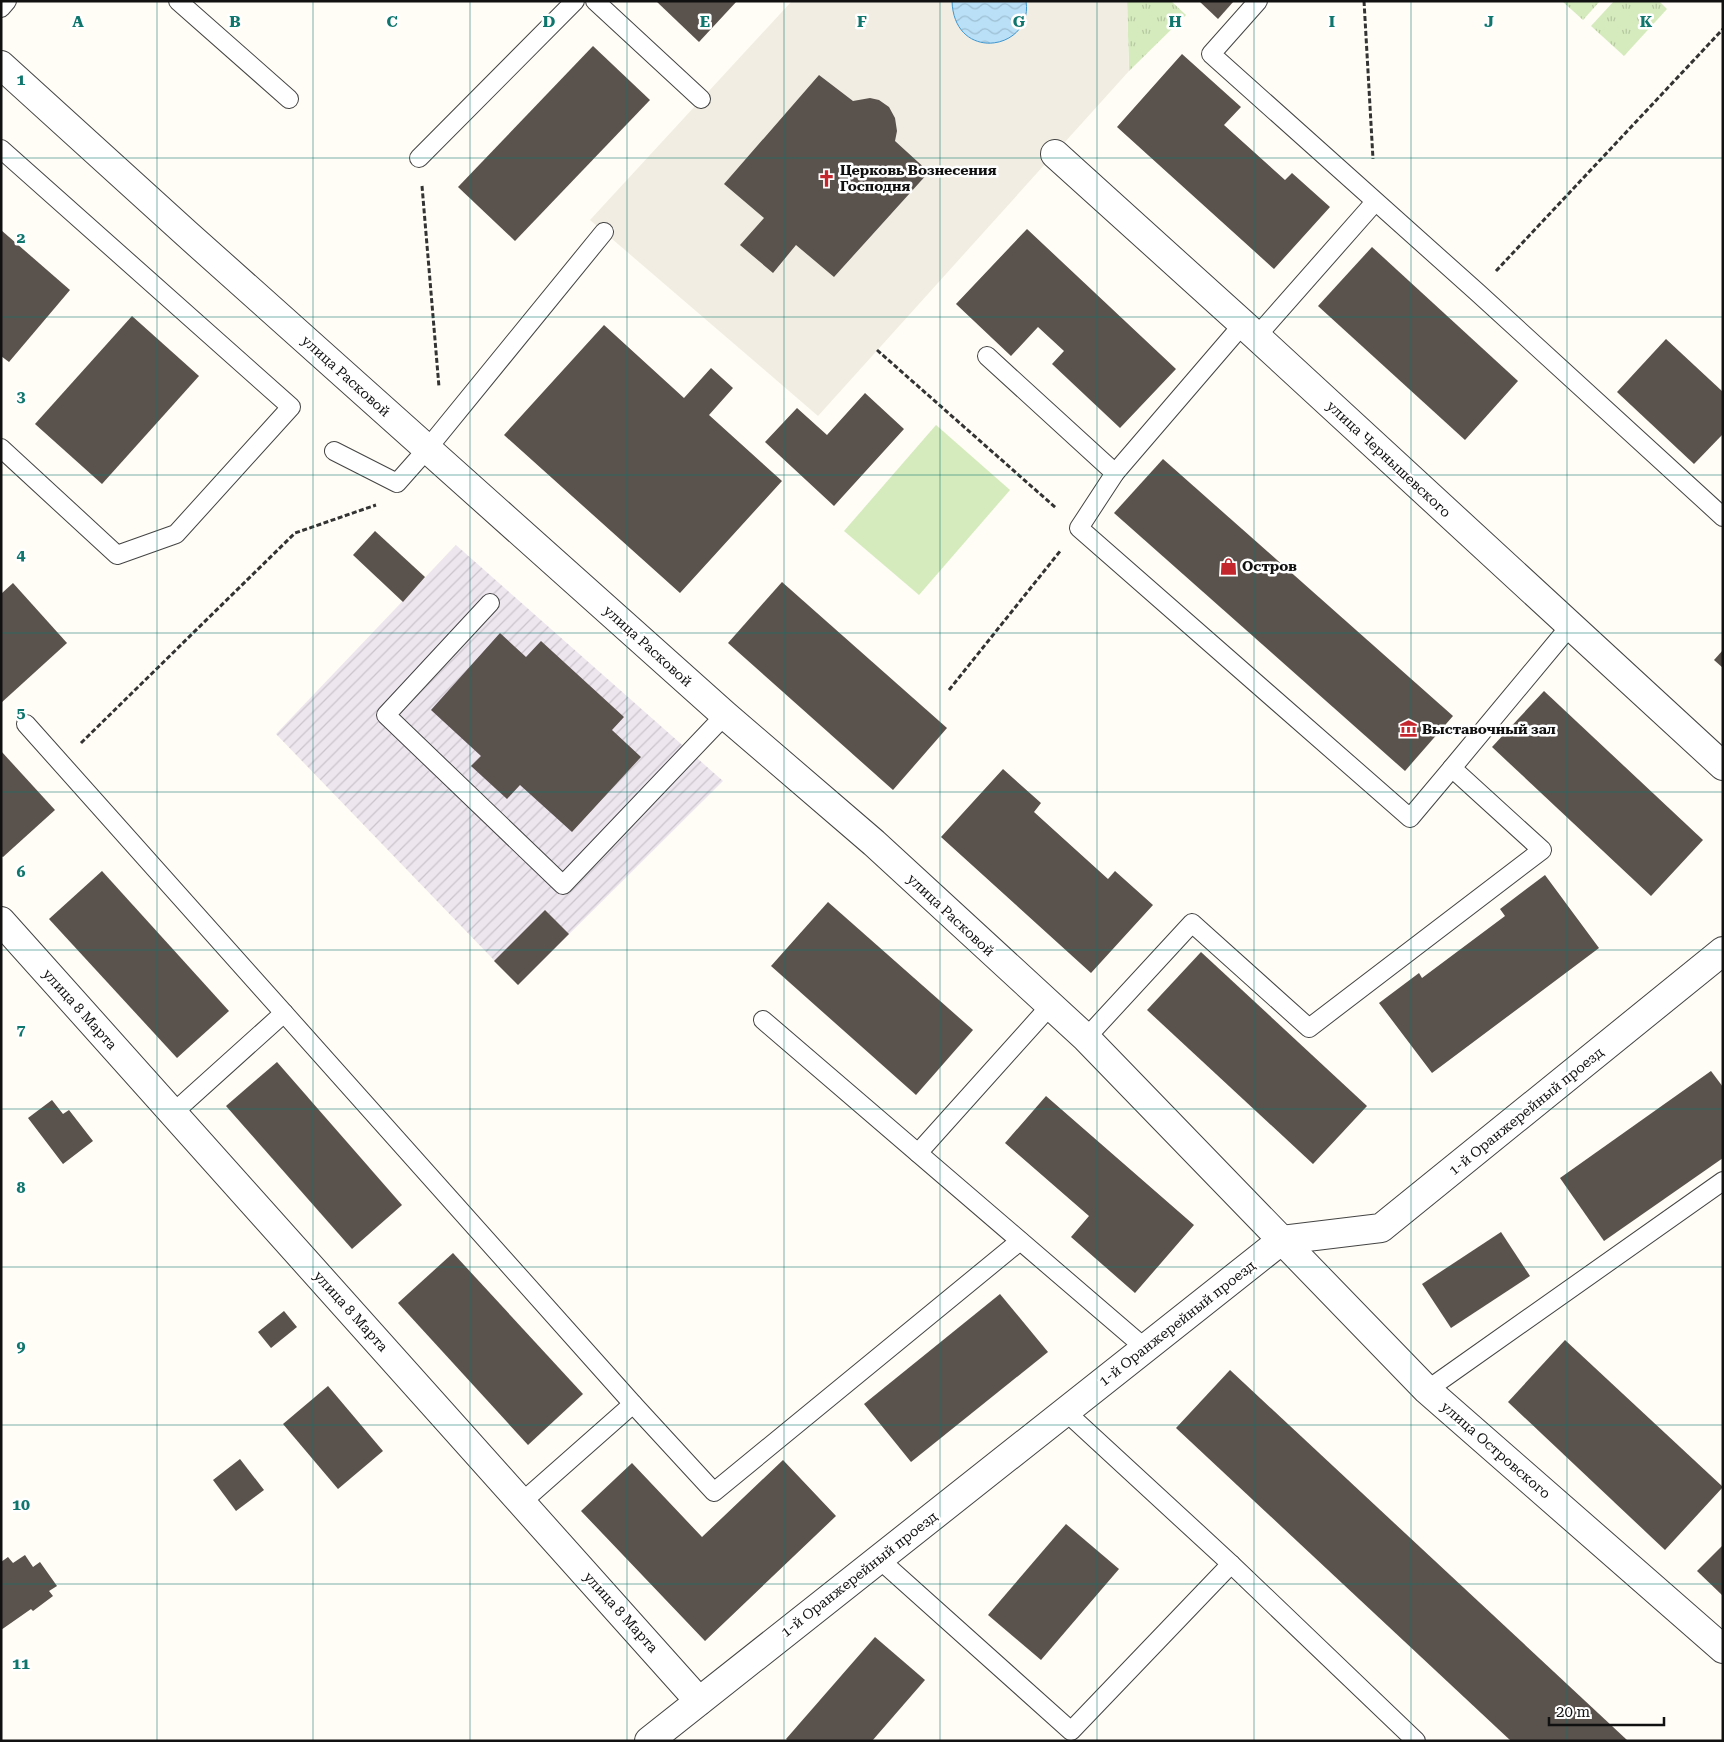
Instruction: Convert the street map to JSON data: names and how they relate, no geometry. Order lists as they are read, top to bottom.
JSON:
{
  "streets": {
    "street": [
      "улица Расковой",
      "улица Чернышевского",
      "улица 8 Марта",
      "1-й Оранжерейный проезд",
      "улица Островского"
    ]
  },
  "crossings": [
    ["улица Расковой", "1-й Оранжерейный проезд"],
    ["улица Расковой", "улица Островского"],
    ["улица 8 Марта", "1-й Оранжерейный проезд"],
    ["1-й Оранжерейный проезд", "улица Островского"]
  ],
  "places": {
    "church": ["Церковь Вознесения Господня"],
    "shop": ["Остров"],
    "museum": ["Выставочный зал"]
  },
  "scale_bar": "20 m",
  "grid": {
    "columns": [
      "A",
      "B",
      "C",
      "D",
      "E",
      "F",
      "G",
      "H",
      "I",
      "J",
      "K"
    ],
    "rows": [
      "1",
      "2",
      "3",
      "4",
      "5",
      "6",
      "7",
      "8",
      "9",
      "10",
      "11"
    ]
  }
}
